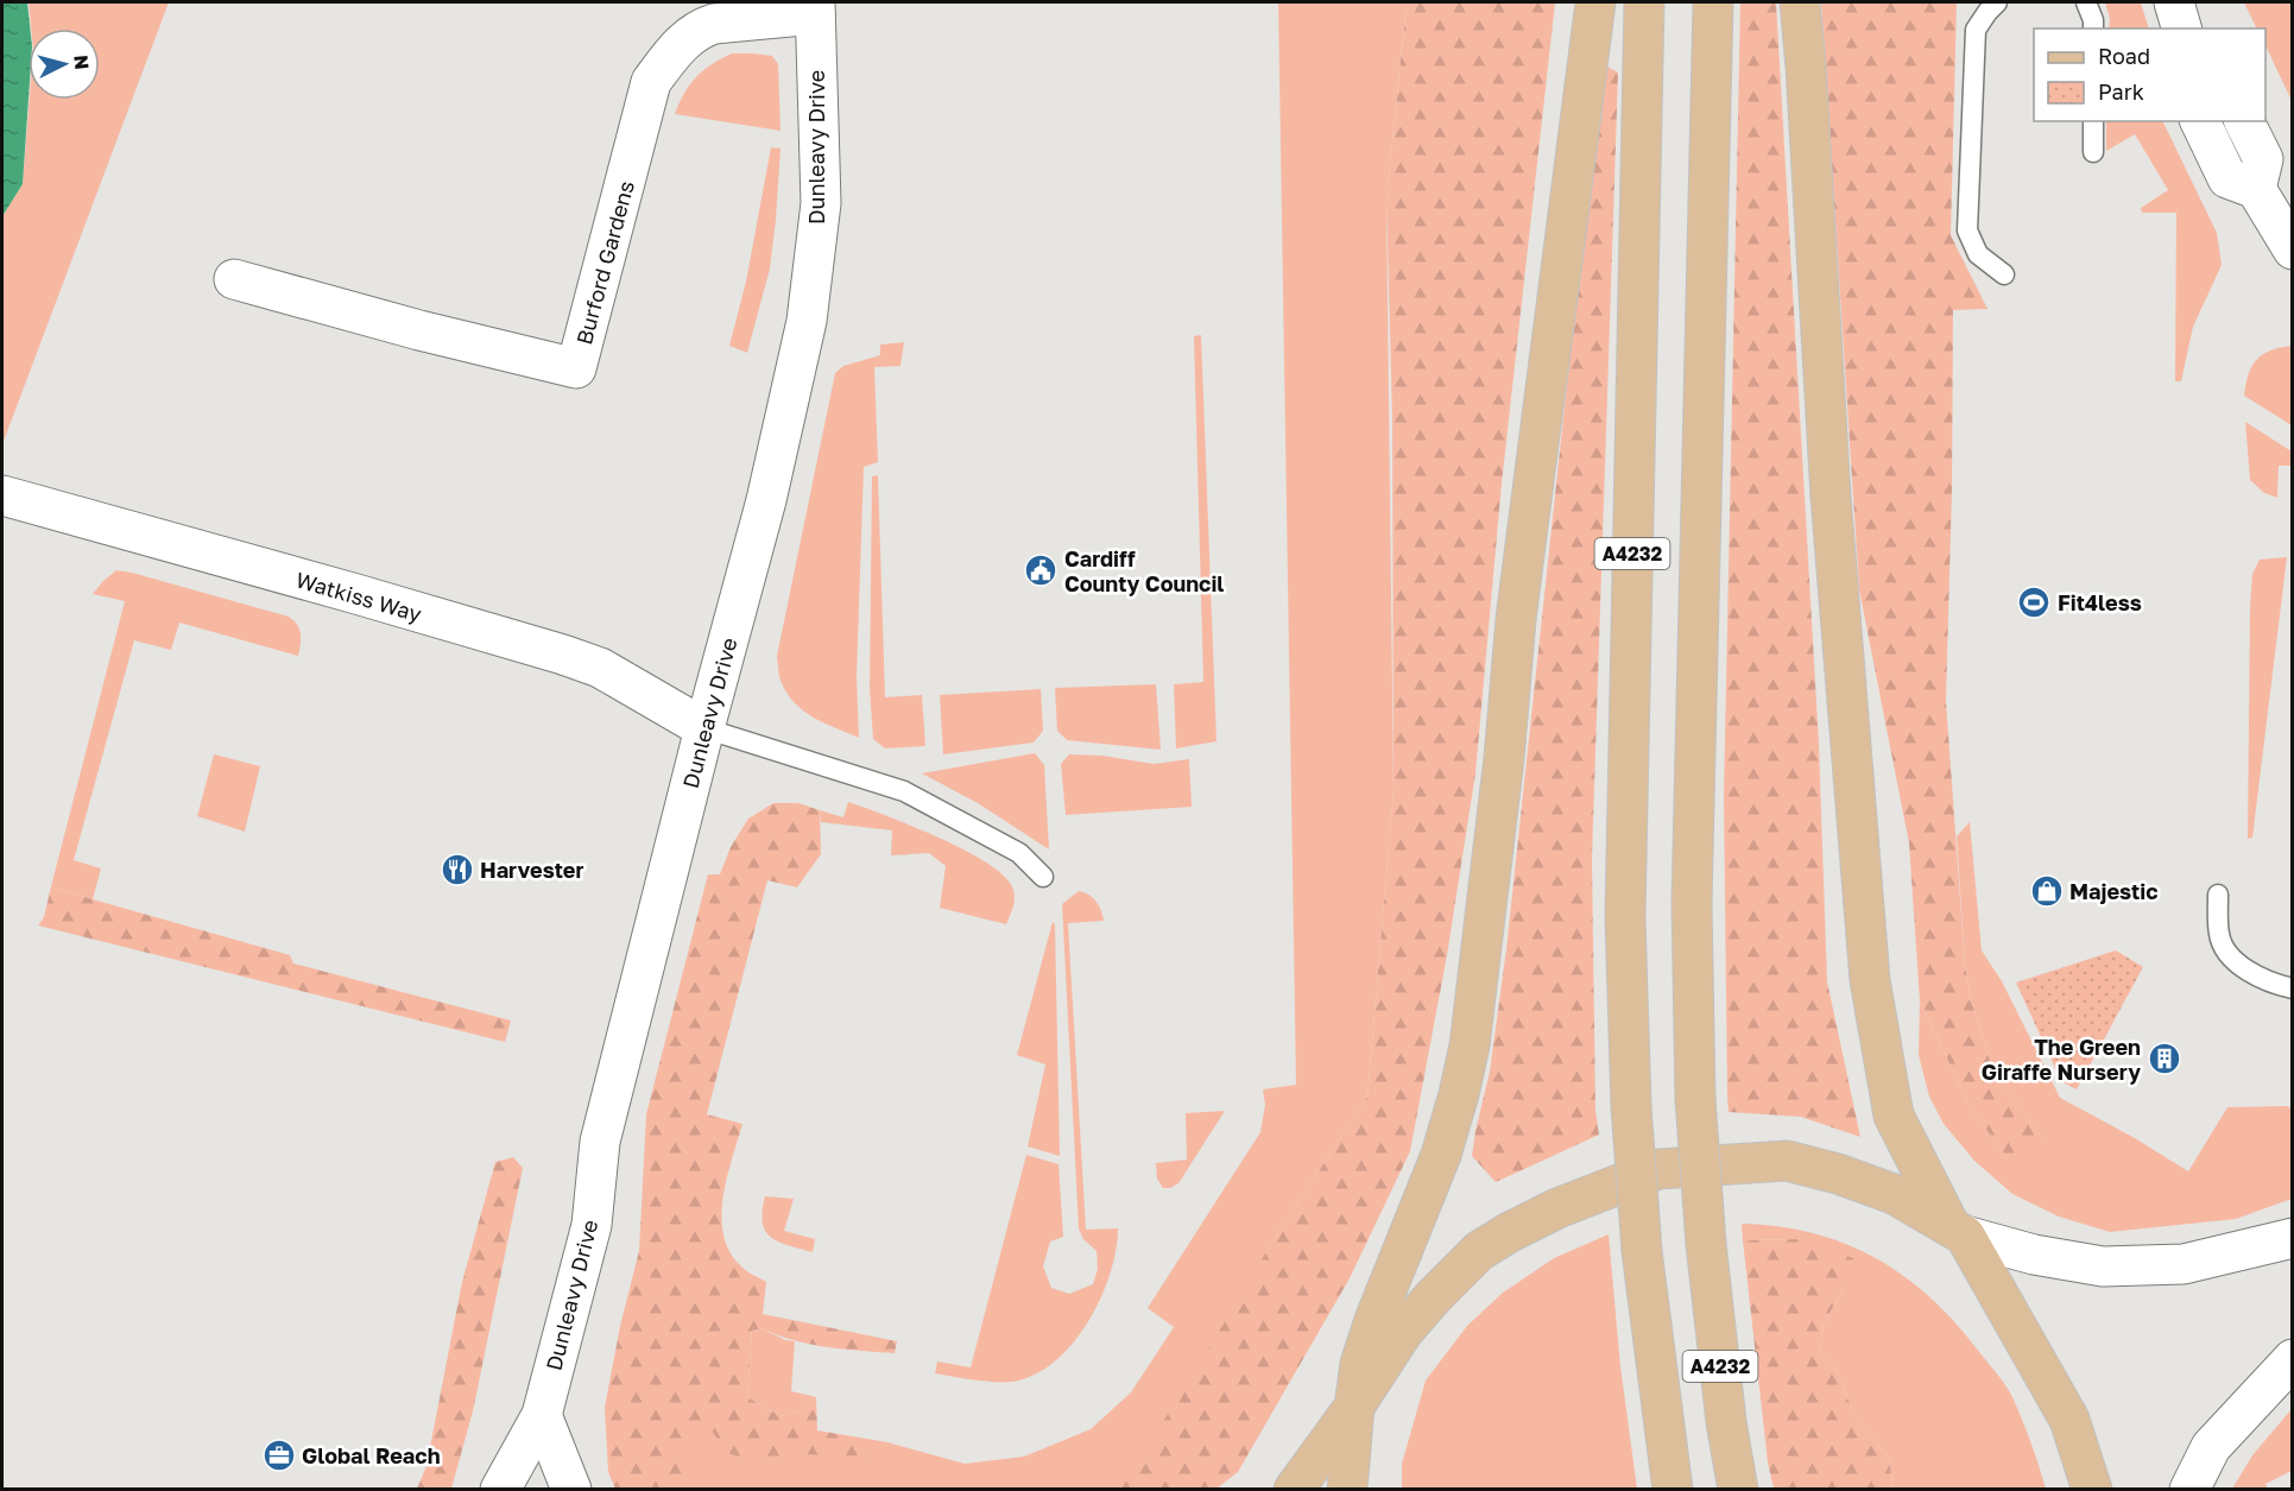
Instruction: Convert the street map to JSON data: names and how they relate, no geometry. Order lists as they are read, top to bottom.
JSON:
{
  "streets": {
    "main road": ["A4232"],
    "street": ["Dunleavy Drive", "Burford Gardens", "Watkiss Way"]
  },
  "crossings": [
    ["Dunleavy Drive", "Burford Gardens"],
    ["Dunleavy Drive", "Watkiss Way"]
  ],
  "places": {
    "public building": ["Cardiff County Council"],
    "sports": ["Fit4less"],
    "restaurant": ["Harvester"],
    "shop": ["Majestic"],
    "building": ["The Green Giraffe Nursery"],
    "office": ["Global Reach"]
  },
  "legend": ["Road", "Park"],
  "north": "right"
}
